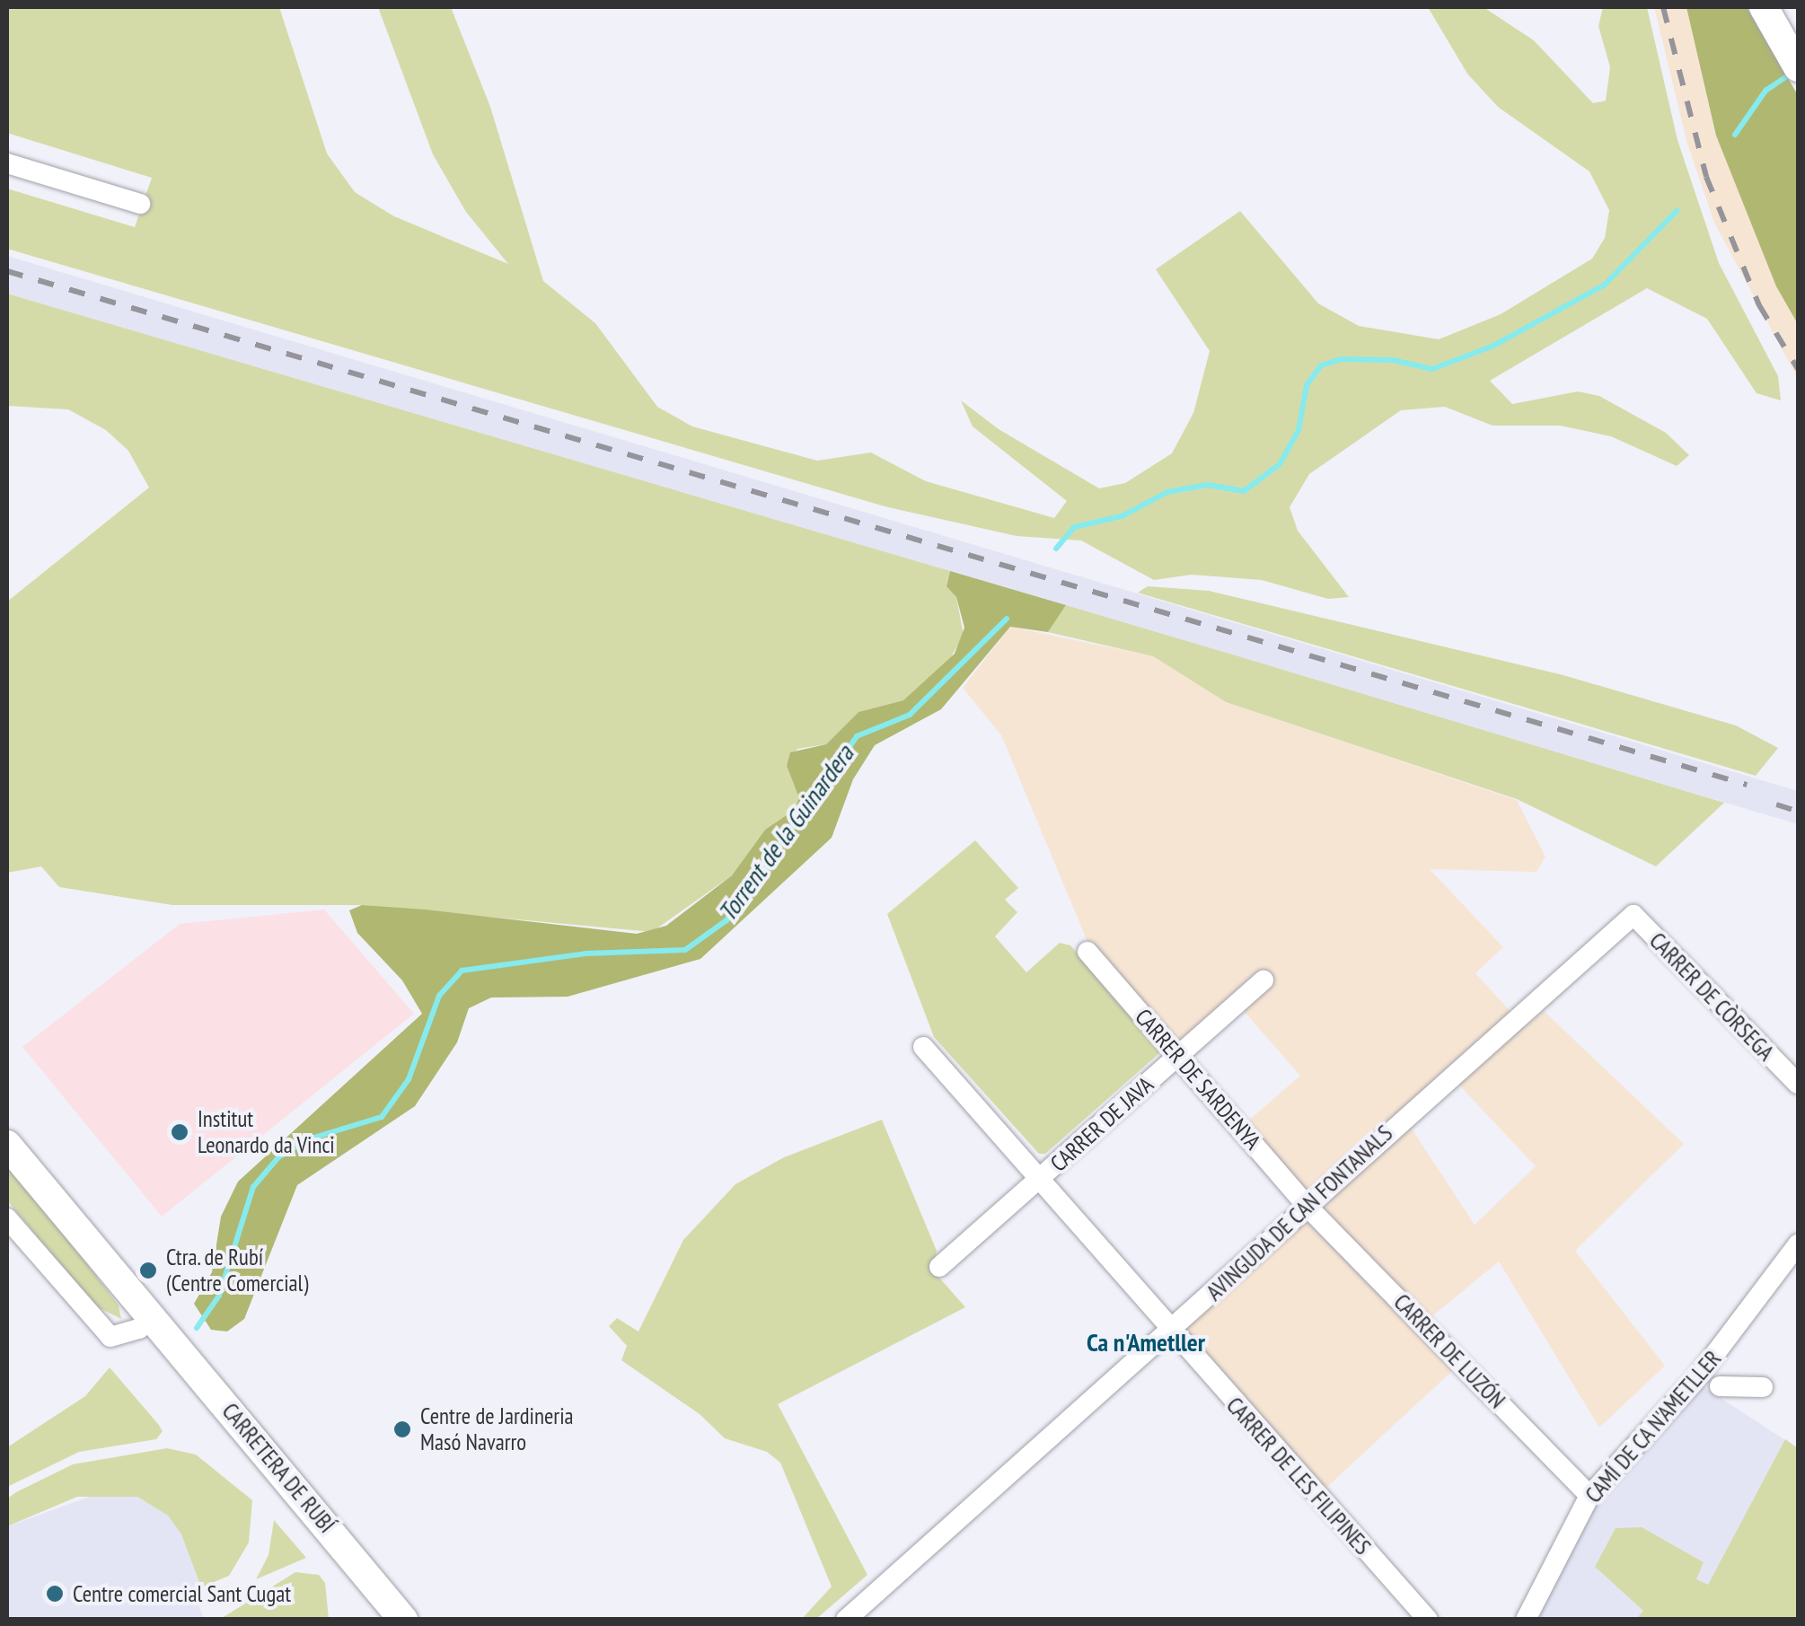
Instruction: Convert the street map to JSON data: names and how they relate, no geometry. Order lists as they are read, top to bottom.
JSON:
{
  "streets": {
    "main road": ["CARRETERA DE RUBÍ"],
    "street": [
      "CARRER DE CÒRSEGA",
      "CARRER DE SARDENYA",
      "CARRER DE JAVA",
      "AVINGUDA DE CAN FONTANALS",
      "CARRER DE LUZÓN",
      "CAMÍ DE CA N'AMETLLER",
      "CARRER DE LES FILIPINES"
    ]
  },
  "crossings": [
    ["CARRER DE CÒRSEGA", "AVINGUDA DE CAN FONTANALS"],
    ["CARRER DE SARDENYA", "CARRER DE JAVA"],
    ["CARRER DE SARDENYA", "AVINGUDA DE CAN FONTANALS"],
    ["CARRER DE SARDENYA", "CARRER DE LUZÓN"],
    ["CARRER DE JAVA", "CARRER DE LES FILIPINES"],
    ["AVINGUDA DE CAN FONTANALS", "CARRER DE LUZÓN"],
    ["AVINGUDA DE CAN FONTANALS", "CARRER DE LES FILIPINES"],
    ["CARRER DE LUZÓN", "CAMÍ DE CA N'AMETLLER"]
  ],
  "districts": ["Ca n'Ametller"],
  "water": ["Torrent de la Guinardera"],
  "places": [
    "Institut Leonardo da Vinci",
    "Ctra. de Rubí (Centre Comercial)",
    "Centre de Jardineria Masó Navarro",
    "Centre comercial Sant Cugat"
  ]
}
